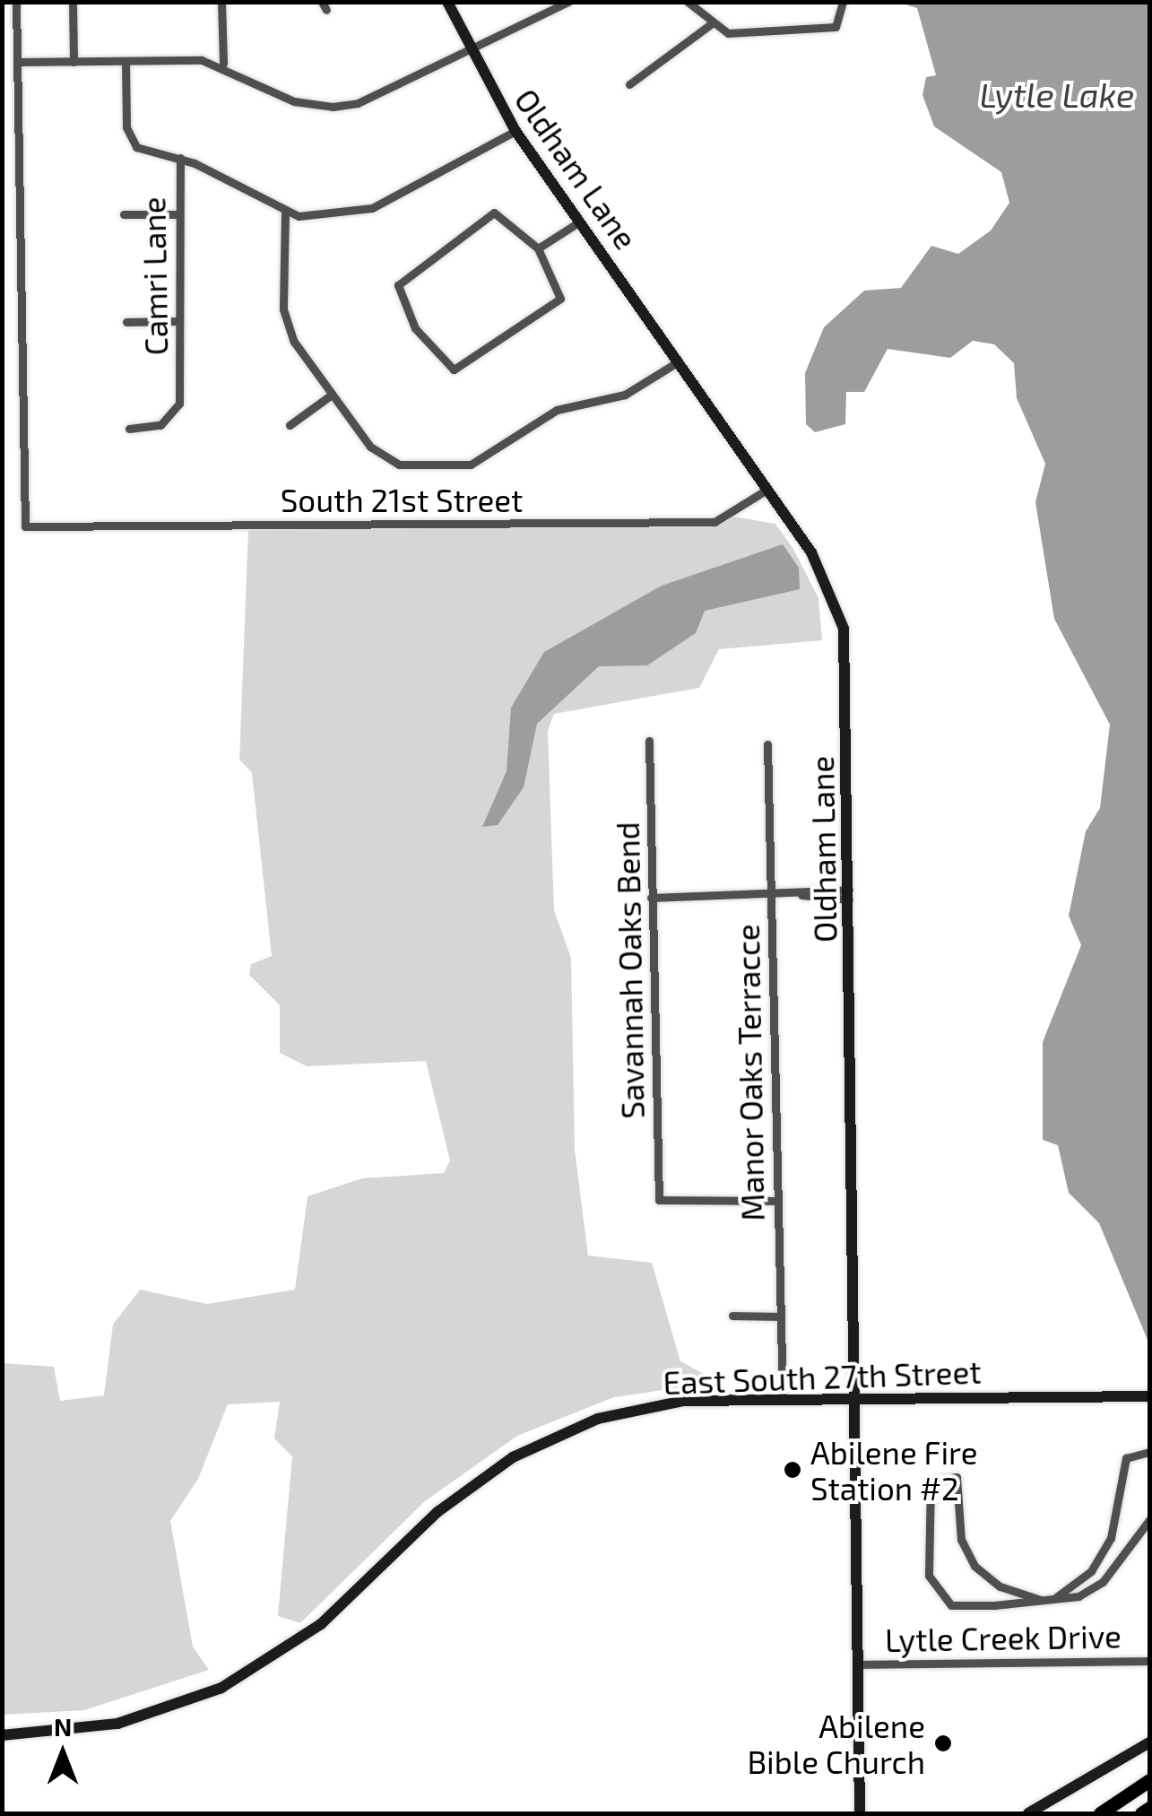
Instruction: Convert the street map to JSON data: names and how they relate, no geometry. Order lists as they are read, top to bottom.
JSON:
{
  "streets": {
    "main road": ["Oldham Lane", "East South 27th Street"],
    "street": [
      "Camri Lane",
      "South 21st Street",
      "Savannah Oaks Bend",
      "Manor Oaks Terracce",
      "Lytle Creek Drive"
    ]
  },
  "crossings": [
    ["Oldham Lane", "Camri Lane"],
    ["Oldham Lane", "South 21st Street"],
    ["Oldham Lane", "East South 27th Street"],
    ["Oldham Lane", "Lytle Creek Drive"],
    ["Savannah Oaks Bend", "Manor Oaks Terracce"],
    ["Manor Oaks Terracce", "East South 27th Street"]
  ],
  "water": ["Lytle Lake"],
  "places": ["Abilene Fire Station #2", "Abilene Bible Church"],
  "north": "top"
}
